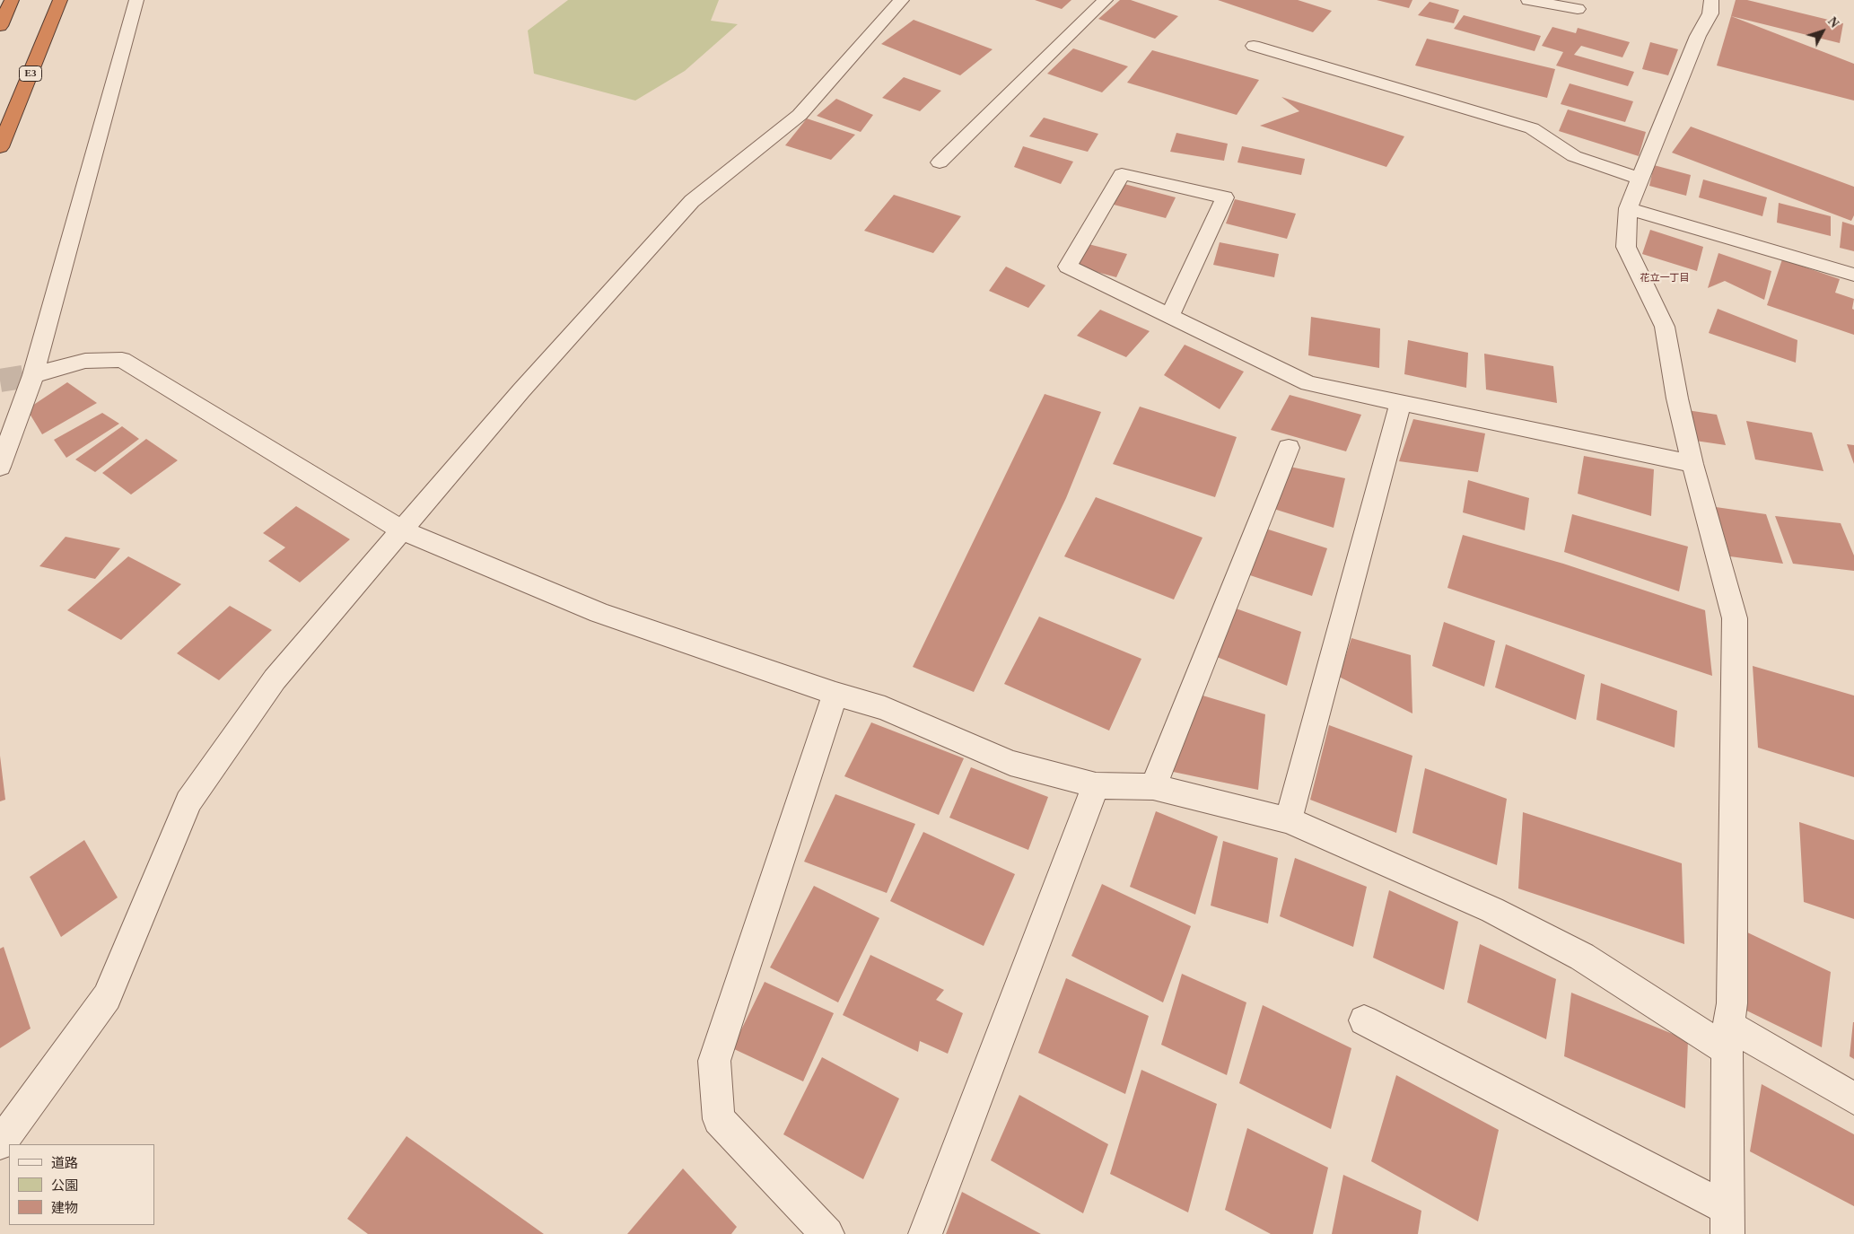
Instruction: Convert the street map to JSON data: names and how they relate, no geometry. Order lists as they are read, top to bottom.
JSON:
{
  "streets": {
    "highway": ["E3"]
  },
  "districts": ["花立一丁目"],
  "legend": ["道路", "公園", "建物"],
  "north": "top right"
}
